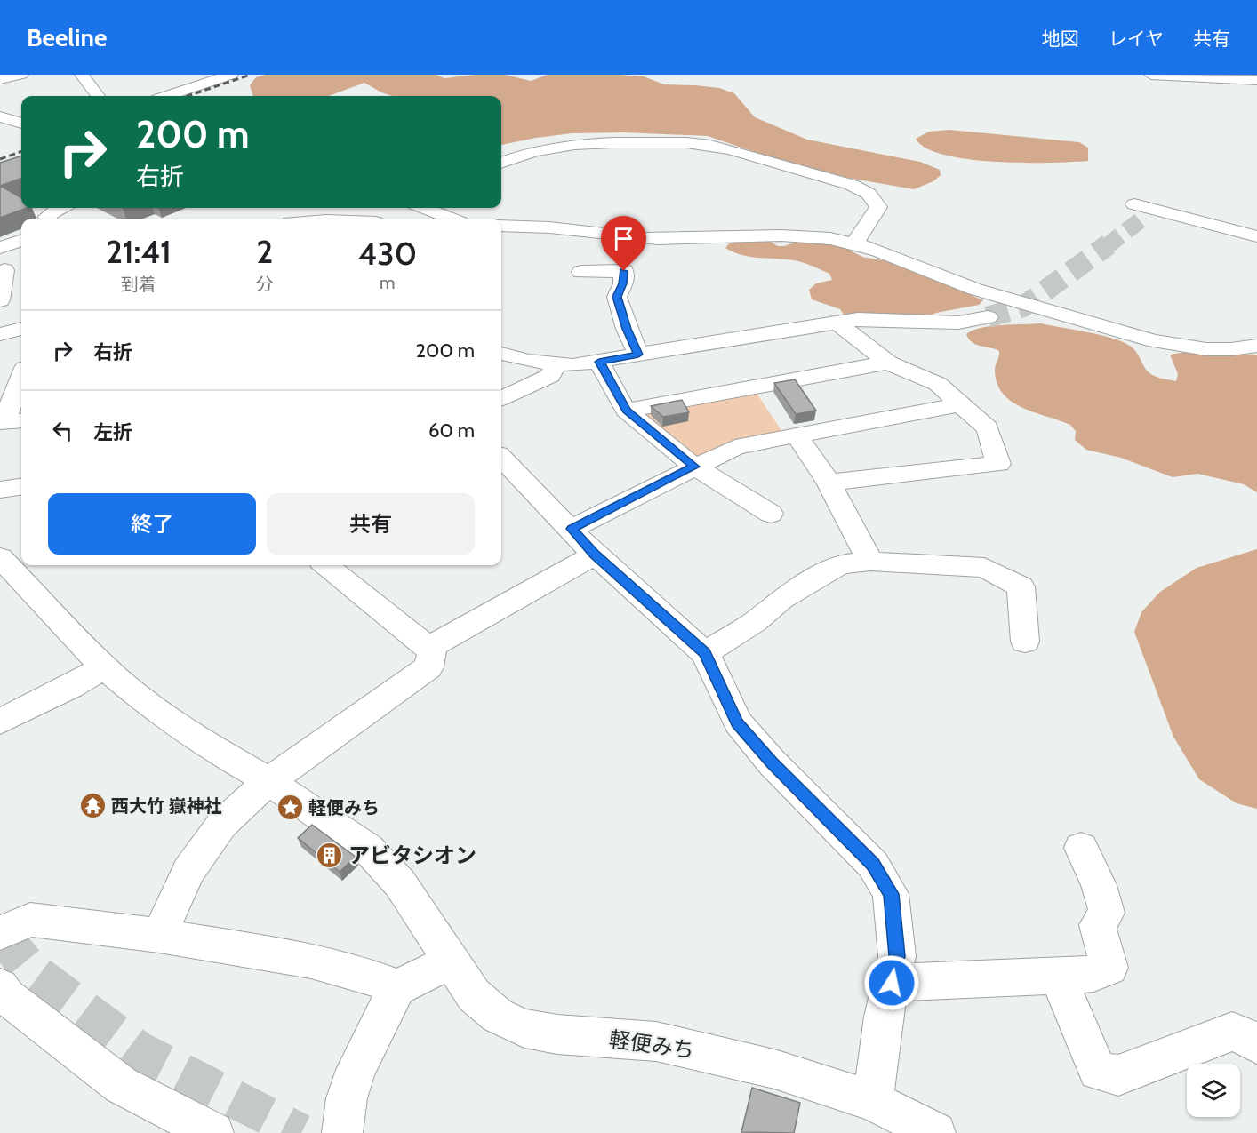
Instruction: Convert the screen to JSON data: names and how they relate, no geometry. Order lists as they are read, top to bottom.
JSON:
{
  "streets": {
    "street": ["軽便みち"]
  },
  "places": {
    "temple": ["西大竹 嶽神社"],
    "place": ["軽便みち"],
    "building": ["アビタシオン"]
  },
  "page": {
    "header": "Beeline",
    "nav": ["地図", "レイヤ", "共有"],
    "turn": ["200 m", "右折"],
    "eta": [
      "21:41",
      "到着",
      "2",
      "分",
      "430",
      "m"
    ],
    "list": [
      {
        "name": "右折",
        "value": "200 m"
      },
      {
        "name": "左折",
        "value": "60 m"
      }
    ],
    "buttons": ["終了", "共有"]
  }
}
